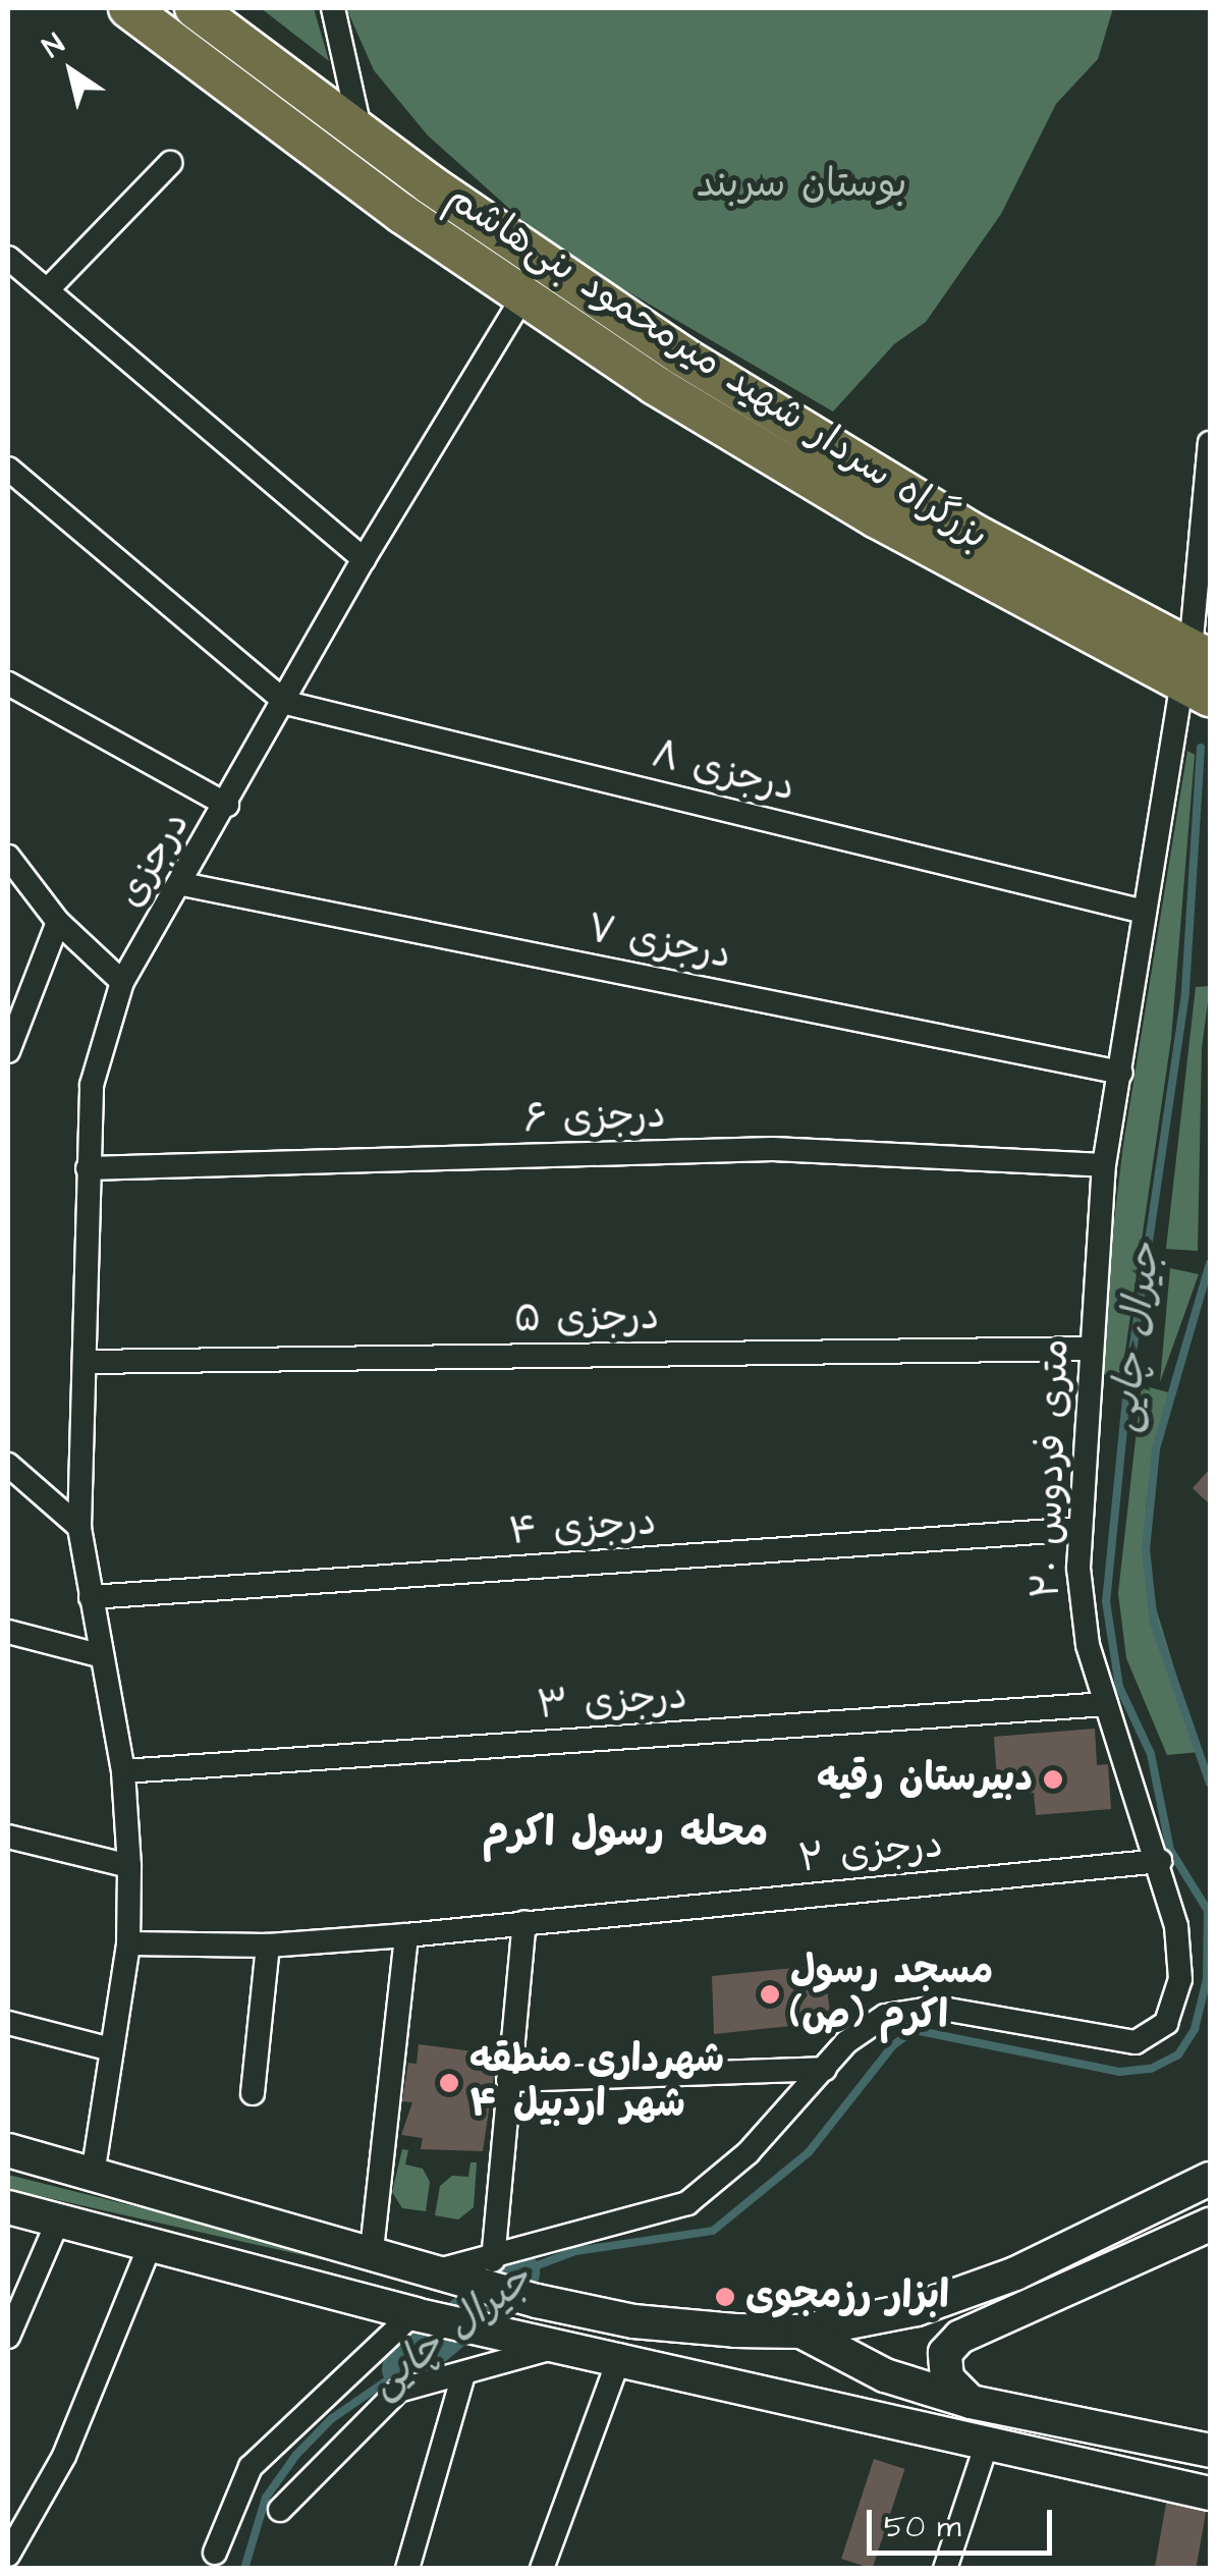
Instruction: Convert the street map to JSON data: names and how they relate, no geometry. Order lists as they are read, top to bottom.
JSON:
{
  "streets": {
    "highway": ["بزرگراه سردار شهید میرمحمود بنی‌هاشم"],
    "street": [
      "درجزی ۸",
      "درجزی",
      "درجزی ۷",
      "درجزی ۶",
      "درجزی ۵",
      "۲۰ متری فردوس",
      "درجزی ۴",
      "درجزی ۳",
      "درجزی ۲"
    ]
  },
  "crossings": [
    ["بزرگراه سردار شهید میرمحمود بنی‌هاشم", "درجزی"],
    ["بزرگراه سردار شهید میرمحمود بنی‌هاشم", "۲۰ متری فردوس"],
    ["درجزی ۸", "درجزی"],
    ["درجزی ۸", "۲۰ متری فردوس"],
    ["درجزی", "درجزی ۷"],
    ["درجزی", "درجزی ۶"],
    ["درجزی", "درجزی ۵"],
    ["درجزی", "درجزی ۴"],
    ["درجزی", "درجزی ۳"],
    ["درجزی", "درجزی ۲"],
    ["درجزی ۷", "۲۰ متری فردوس"],
    ["درجزی ۶", "۲۰ متری فردوس"],
    ["درجزی ۵", "۲۰ متری فردوس"],
    ["۲۰ متری فردوس", "درجزی ۴"],
    ["۲۰ متری فردوس", "درجزی ۳"],
    ["۲۰ متری فردوس", "درجزی ۲"]
  ],
  "districts": ["محله رسول اکرم"],
  "water": ["جیرال چایی"],
  "parks": ["بوستان سربند"],
  "places": [
    "دبیرستان رقیه",
    "مسجد رسول اکرم (ص)",
    "شهرداری منطقه ۴ شهر اردبیل",
    "ابزار رزمجوی"
  ],
  "scale_bar": "50 m",
  "north": "top left"
}
